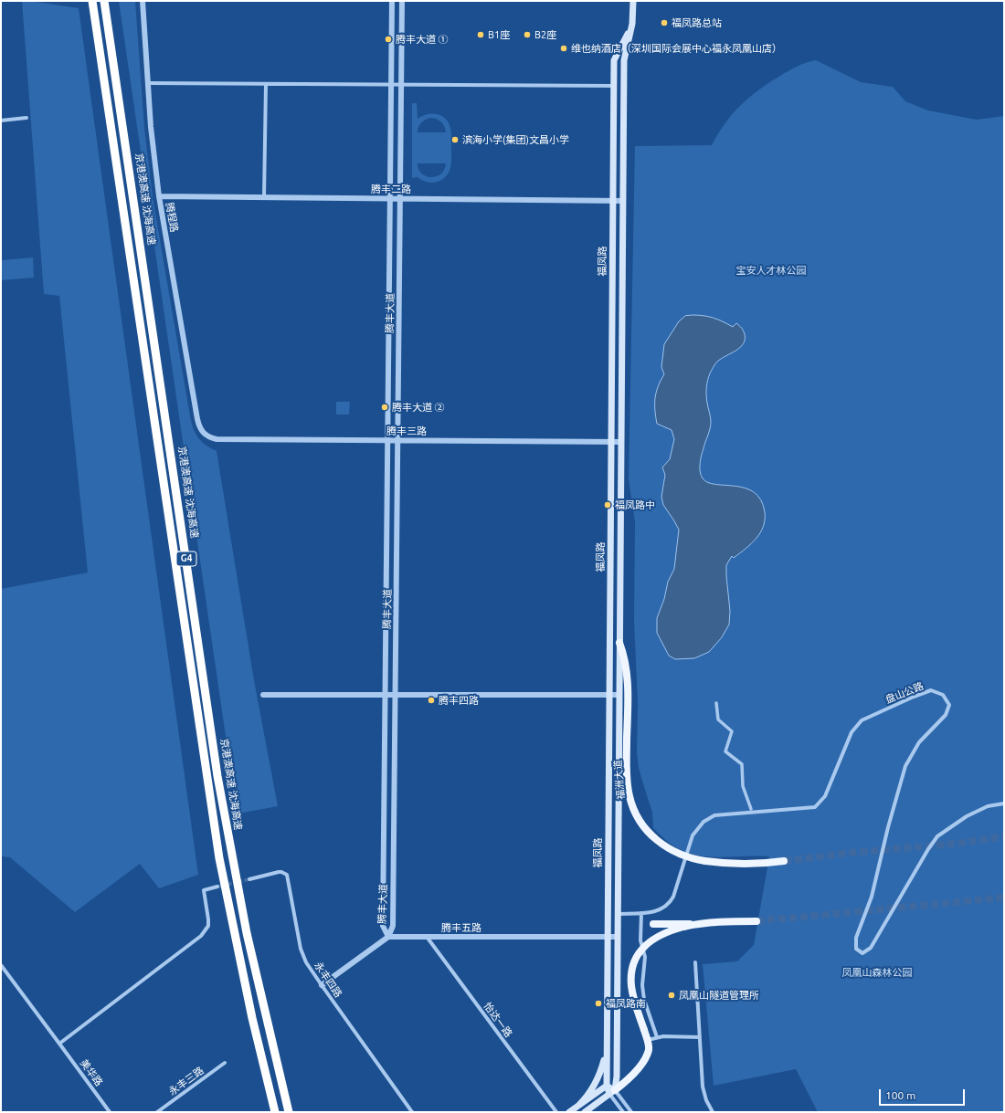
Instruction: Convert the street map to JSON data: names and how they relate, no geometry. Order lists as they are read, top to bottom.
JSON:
{
  "streets": {
    "highway": ["京港澳高速 沈海高速", "G4"],
    "main road": ["福凤路", "福洲大道"],
    "street": [
      "腾丰二路",
      "腾程路",
      "腾丰大道",
      "腾丰三路",
      "盘山公路",
      "腾丰五路",
      "永丰四路",
      "怡达一路",
      "美华路",
      "永丰三路"
    ]
  },
  "crossings": [
    ["腾丰二路", "腾程路"],
    ["腾丰二路", "福凤路"],
    ["腾丰二路", "腾丰大道"],
    ["腾程路", "腾丰三路"],
    ["福凤路", "腾丰三路"],
    ["福凤路", "盘山公路"],
    ["福凤路", "福洲大道"],
    ["福凤路", "腾丰五路"],
    ["腾丰大道", "腾丰三路"],
    ["腾丰大道", "腾丰五路"],
    ["腾丰五路", "怡达一路"]
  ],
  "parks": ["宝安人才林公园", "凤凰山森林公园"],
  "places": [
    "福凤路总站",
    "B1座",
    "B2座",
    "腾丰大道 ①",
    "维也纳酒店（深圳国际会展中心福永凤凰山店）",
    "滨海小学(集团)文昌小学",
    "腾丰大道 ②",
    "福凤路中",
    "腾丰四路",
    "凤凰山隧道管理所",
    "福凤路南"
  ],
  "scale_bar": "100 m"
}
